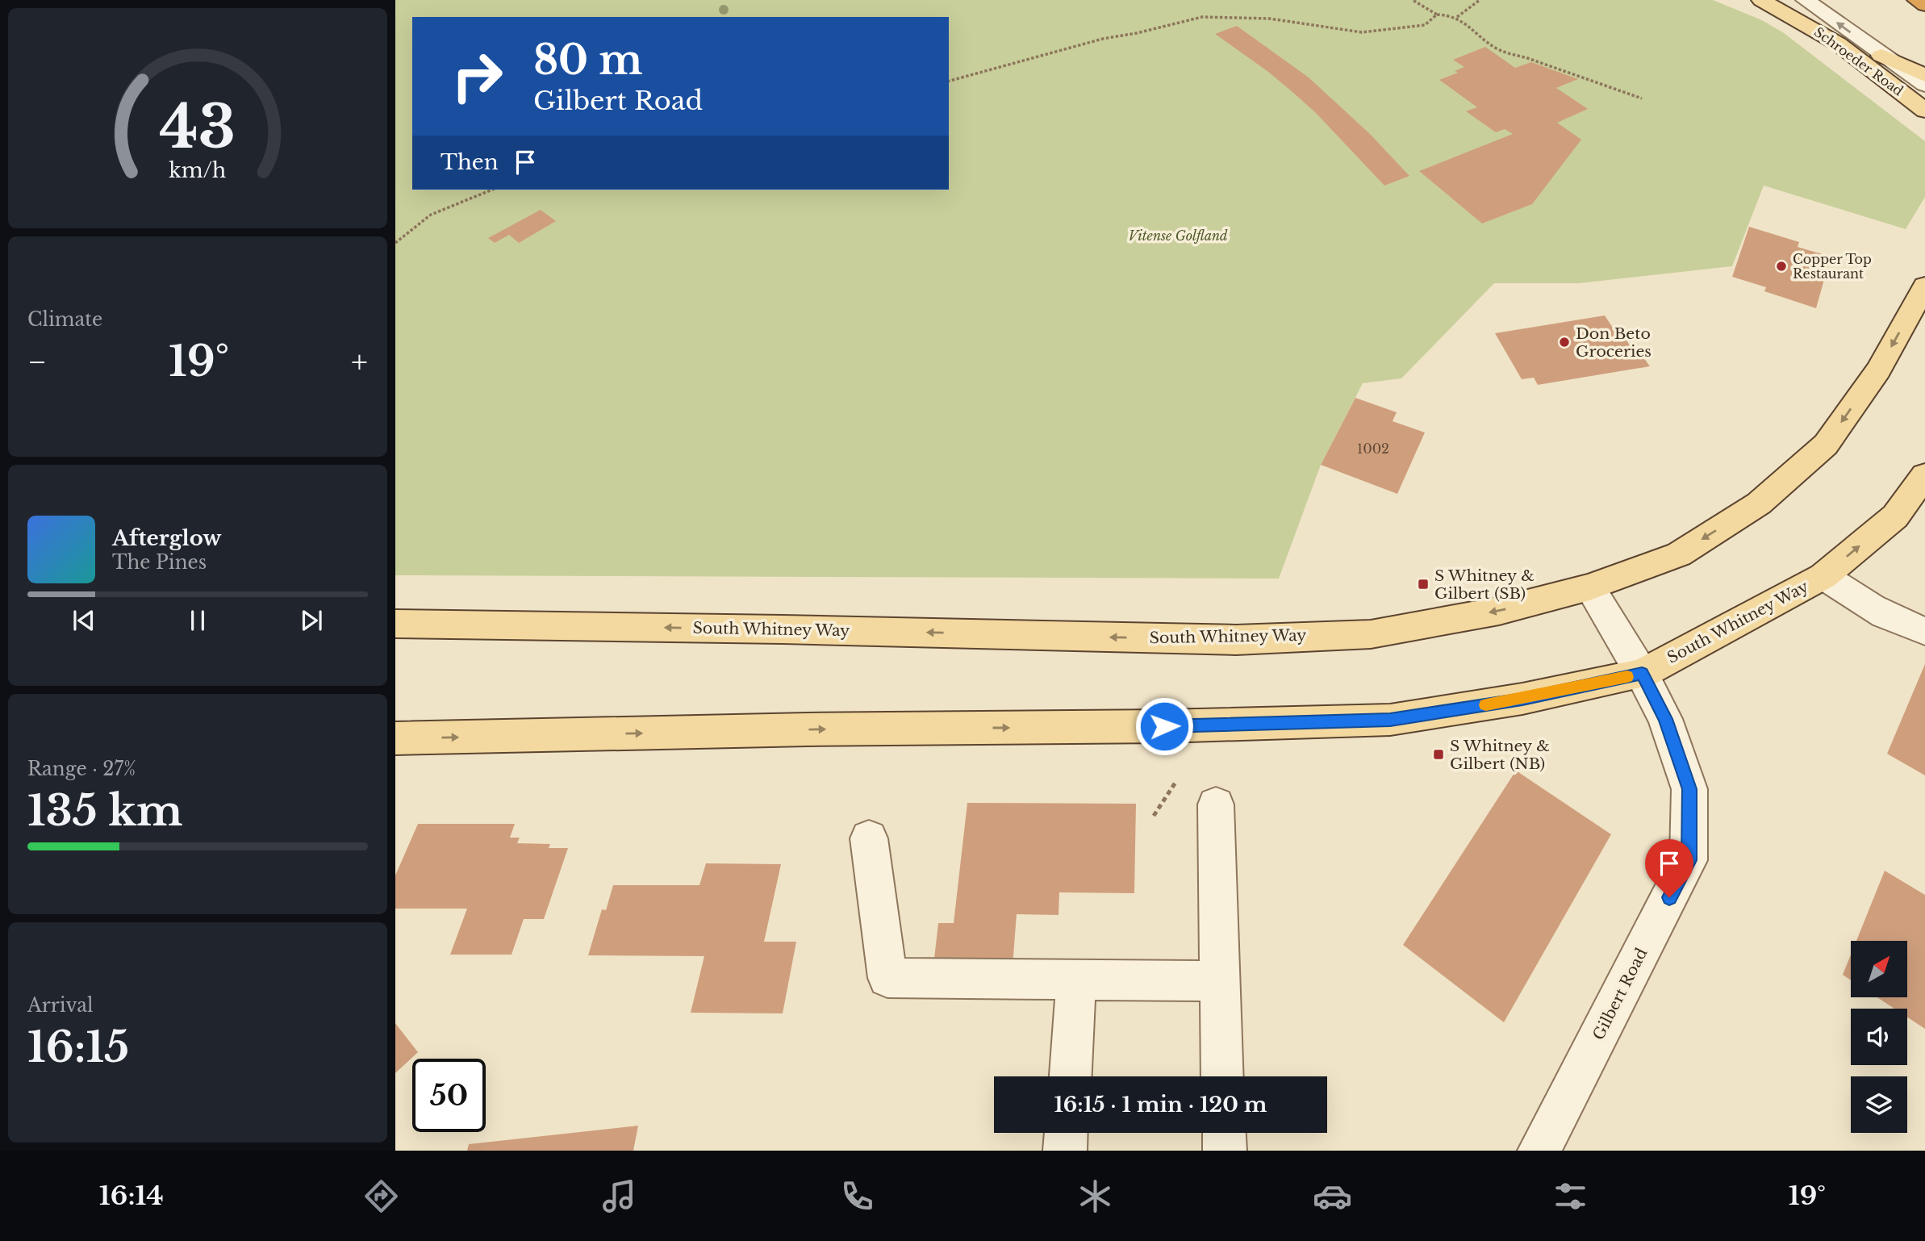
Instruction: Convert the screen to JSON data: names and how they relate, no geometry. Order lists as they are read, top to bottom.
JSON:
{
  "streets": {
    "main road": ["Schroeder Road", "South Whitney Way"],
    "street": ["Gilbert Road"]
  },
  "crossings": [
    ["South Whitney Way", "Gilbert Road"]
  ],
  "parks": ["Vitense Golfland"],
  "places": {
    "other": ["Copper Top Restaurant", "Don Beto Groceries"],
    "transit": ["S Whitney & Gilbert (SB)", "S Whitney & Gilbert (NB)"]
  },
  "house_numbers": ["1002"],
  "north": "top right",
  "page": {
    "turn": ["80 m", "Gilbert Road"],
    "then": "Then",
    "tile": [
      "Climate",
      ["Range · 27%", "135 km"],
      ["Arrival", "16:15"]
    ],
    "heat": ["−", "19°", "+"],
    "song": ["Afterglow", "The Pines"],
    "limit": "50",
    "trip": "16:15 · 1 min · 120 m",
    "tabs": ["16:14", "19°"],
    "gauge": ["43", "km/h"]
  }
}
